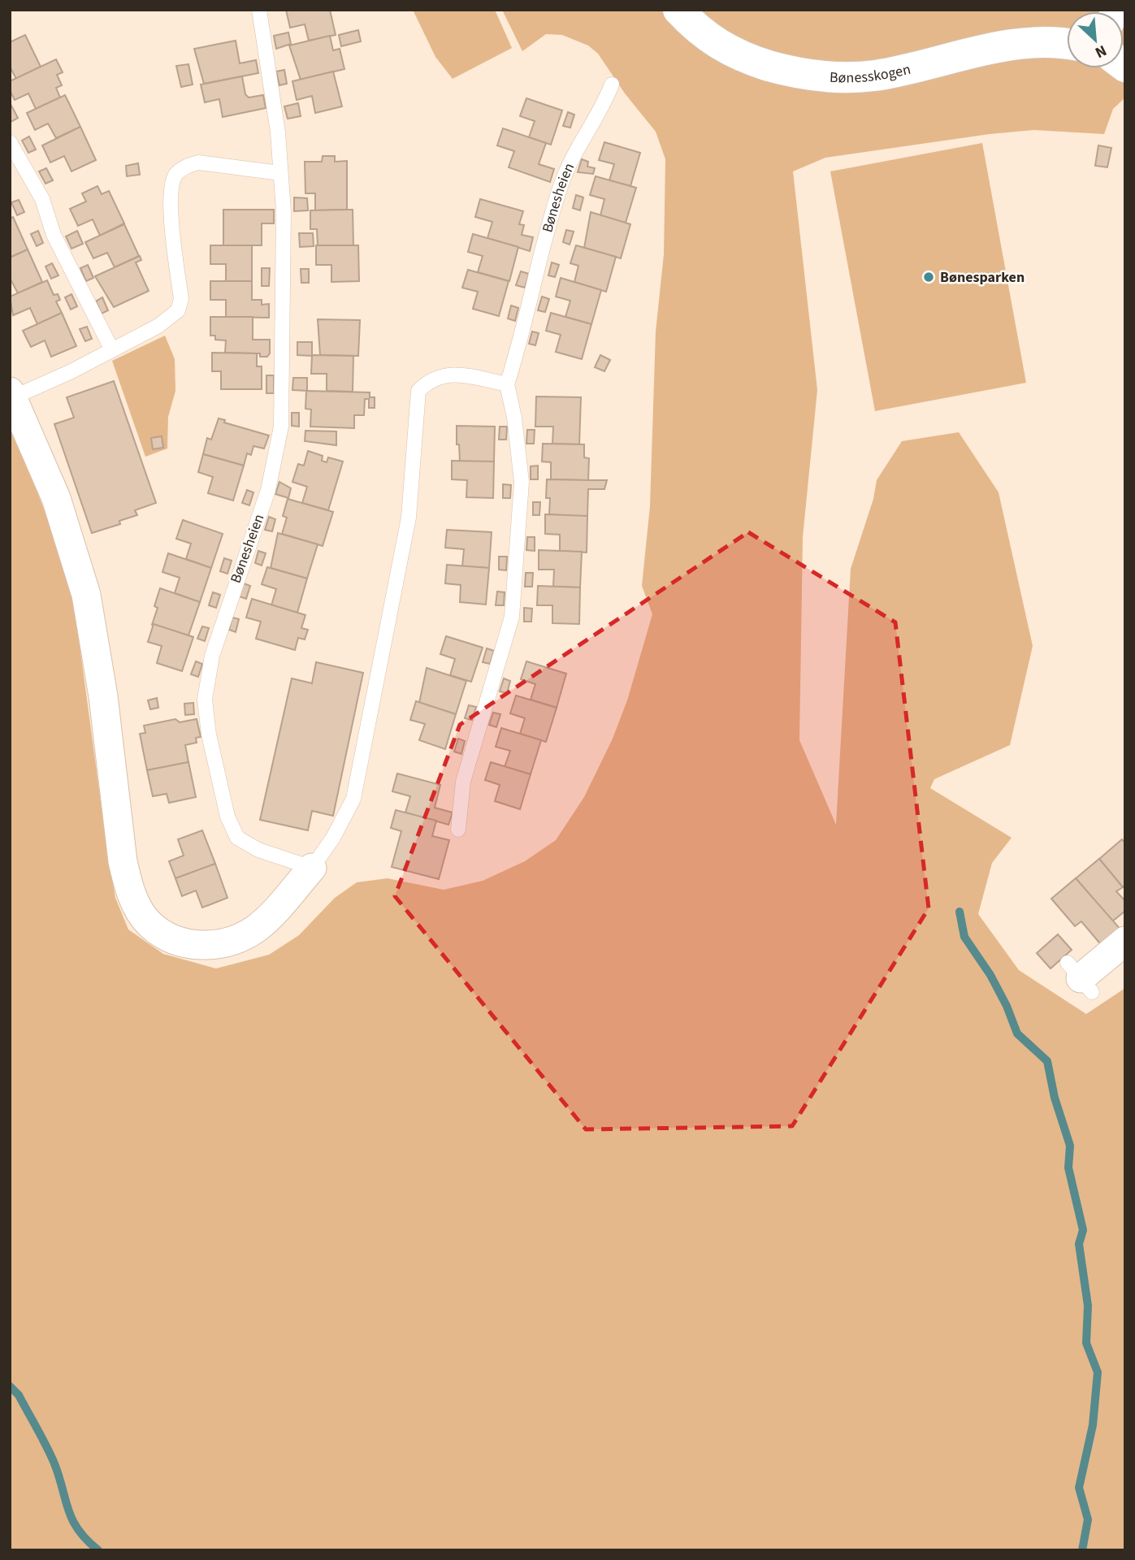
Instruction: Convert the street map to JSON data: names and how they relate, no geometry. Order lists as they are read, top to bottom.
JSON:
{
  "streets": {
    "main road": ["Bønesskogen"],
    "lane": ["Bønesheien"]
  },
  "places": ["Bønesparken"],
  "north": "bottom right"
}
